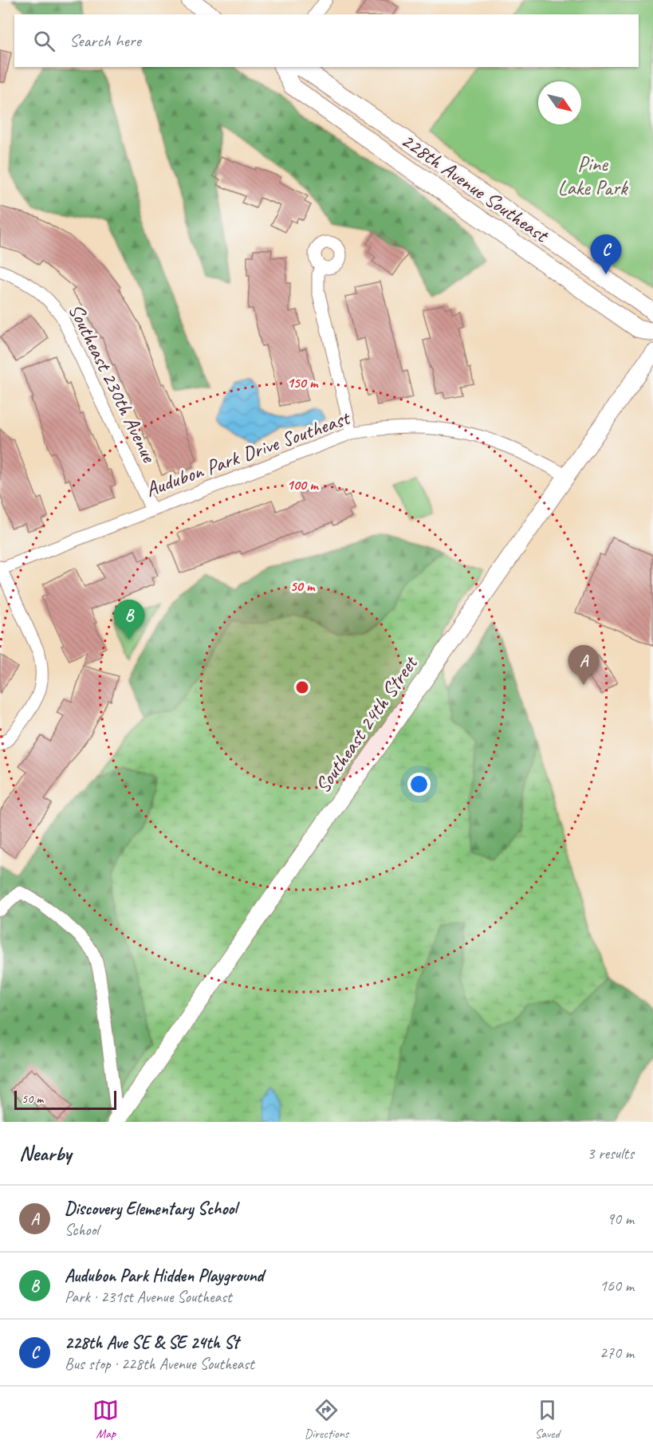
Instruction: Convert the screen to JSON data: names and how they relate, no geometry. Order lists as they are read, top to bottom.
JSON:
{
  "streets": {
    "main road": ["228th Avenue Southeast", "Southeast 24th Street"],
    "street": ["Southeast 230th Avenue", "Audubon Park Drive Southeast"]
  },
  "crossings": [
    ["Southeast 230th Avenue", "Audubon Park Drive Southeast"],
    ["Audubon Park Drive Southeast", "Southeast 24th Street"]
  ],
  "parks": ["Pine Lake Park"],
  "scale_bar": "50 m",
  "north": "bottom right",
  "page": {
    "search": "Search here",
    "pins": ["C", "B", "A"],
    "scale": "50 m",
    "heading": ["Nearby", "3 results"],
    "list": [
      {
        "mark": "A",
        "name": "Discovery Elementary School",
        "note": "School",
        "value": "90 m"
      },
      {
        "mark": "B",
        "name": "Audubon Park Hidden Playground",
        "note": "Park · 231st Avenue Southeast",
        "value": "160 m"
      },
      {
        "mark": "C",
        "name": "228th Ave SE & SE 24th St",
        "note": "Bus stop · 228th Avenue Southeast",
        "value": "270 m"
      }
    ],
    "nav": ["Map", "Directions", "Saved"]
  },
  "rings": ["150 m", "100 m", "50 m"]
}
